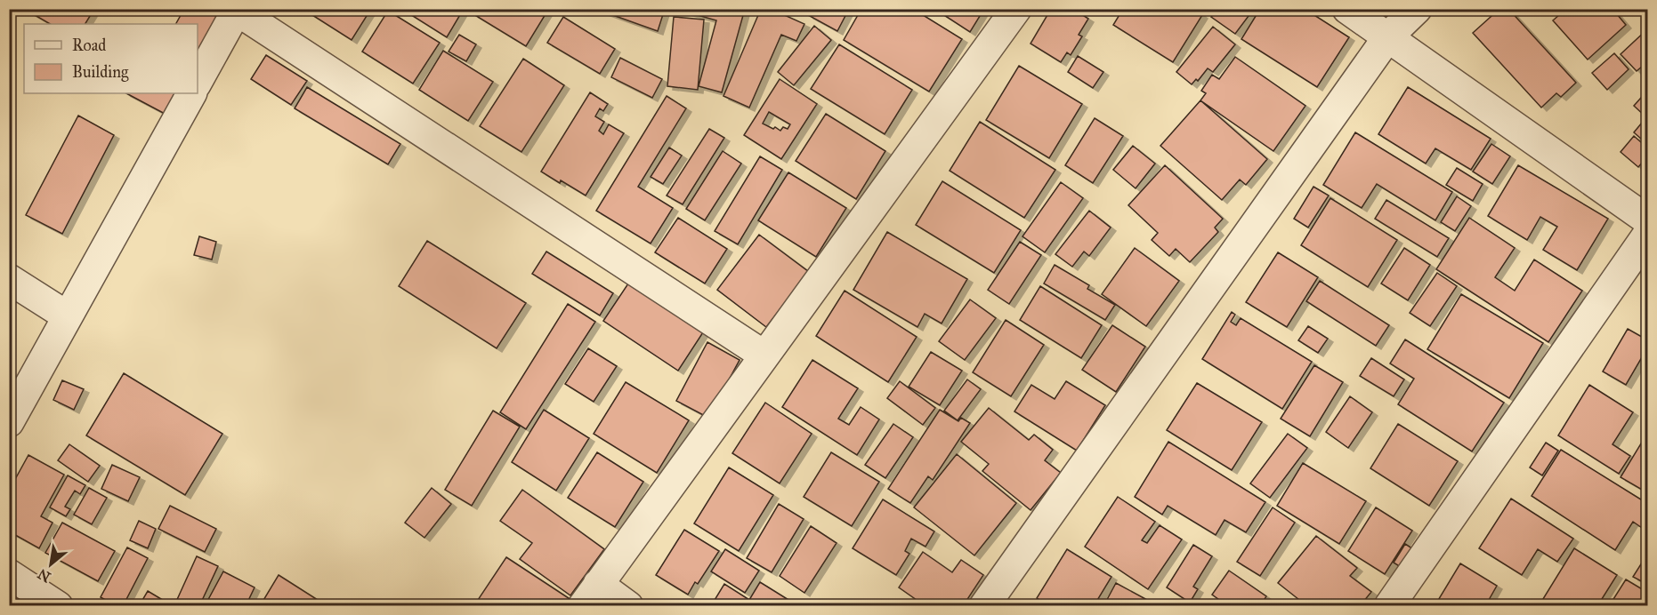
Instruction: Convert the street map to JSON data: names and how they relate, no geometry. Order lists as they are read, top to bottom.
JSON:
{
  "legend": ["Road", "Building"],
  "north": "bottom left"
}
